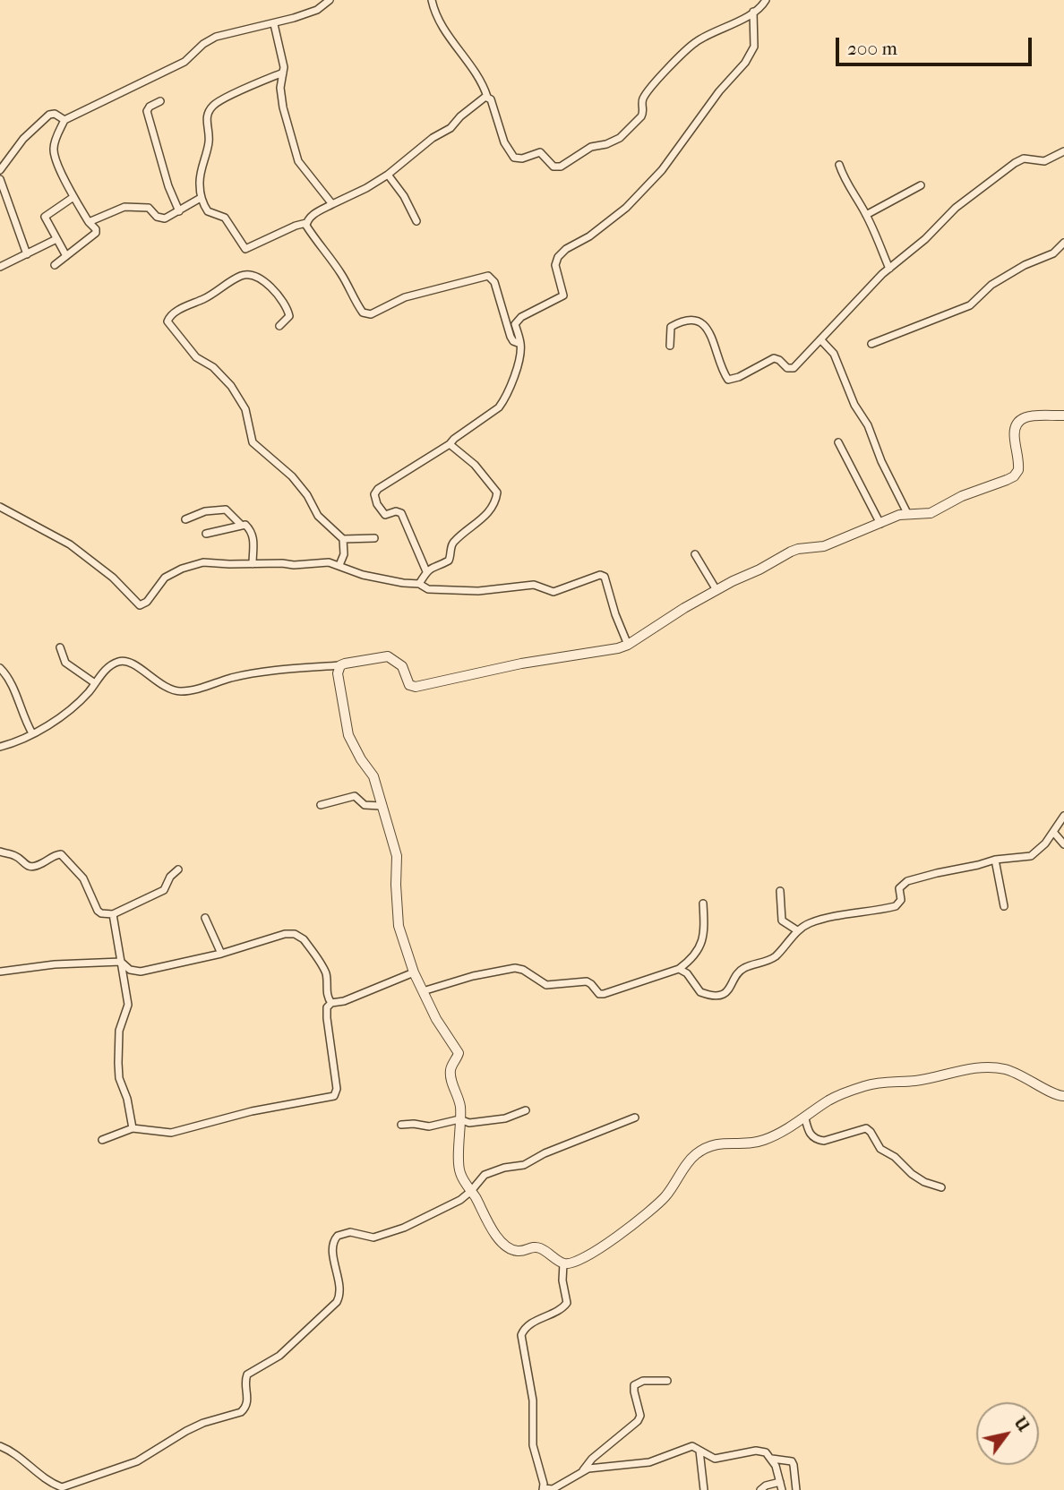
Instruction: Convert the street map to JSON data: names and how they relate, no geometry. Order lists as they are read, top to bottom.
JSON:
{
  "scale_bar": "200 m",
  "north": "top right"
}
